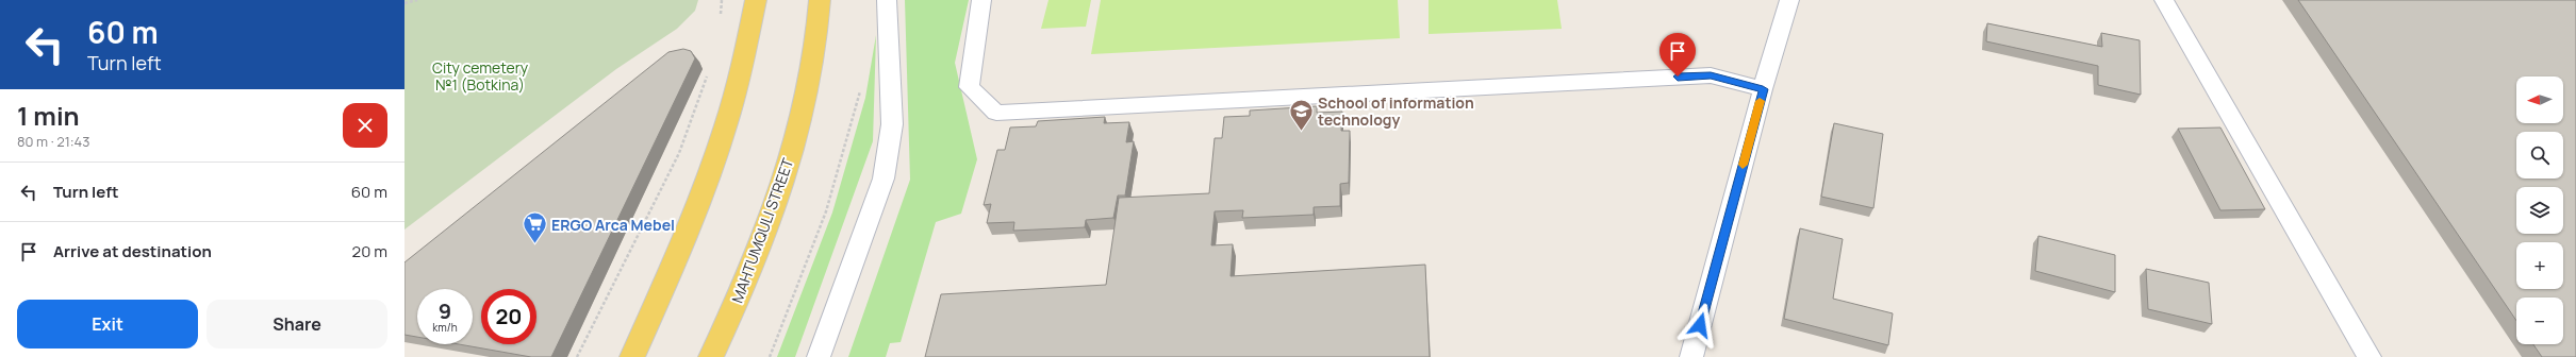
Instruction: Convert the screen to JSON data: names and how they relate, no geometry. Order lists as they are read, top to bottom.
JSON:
{
  "streets": {
    "main road": ["MAHTUMQULI STREET"]
  },
  "parks": ["City cemetery №1 (Botkina)"],
  "places": {
    "school or university": ["School of information technology"],
    "supermarket": ["ERGO Arca Mebel"]
  },
  "north": "left",
  "page": {
    "turn": ["60 m", "Turn left"],
    "map_buttons": ["+", "−"],
    "heading": ["1 min", "80 m · 21:43"],
    "list": [
      {
        "name": "Turn left",
        "value": "60 m"
      },
      {
        "name": "Arrive at destination",
        "value": "20 m"
      }
    ],
    "speed": "9 km/h",
    "limit": "20",
    "buttons": ["Exit", "Share"]
  }
}
